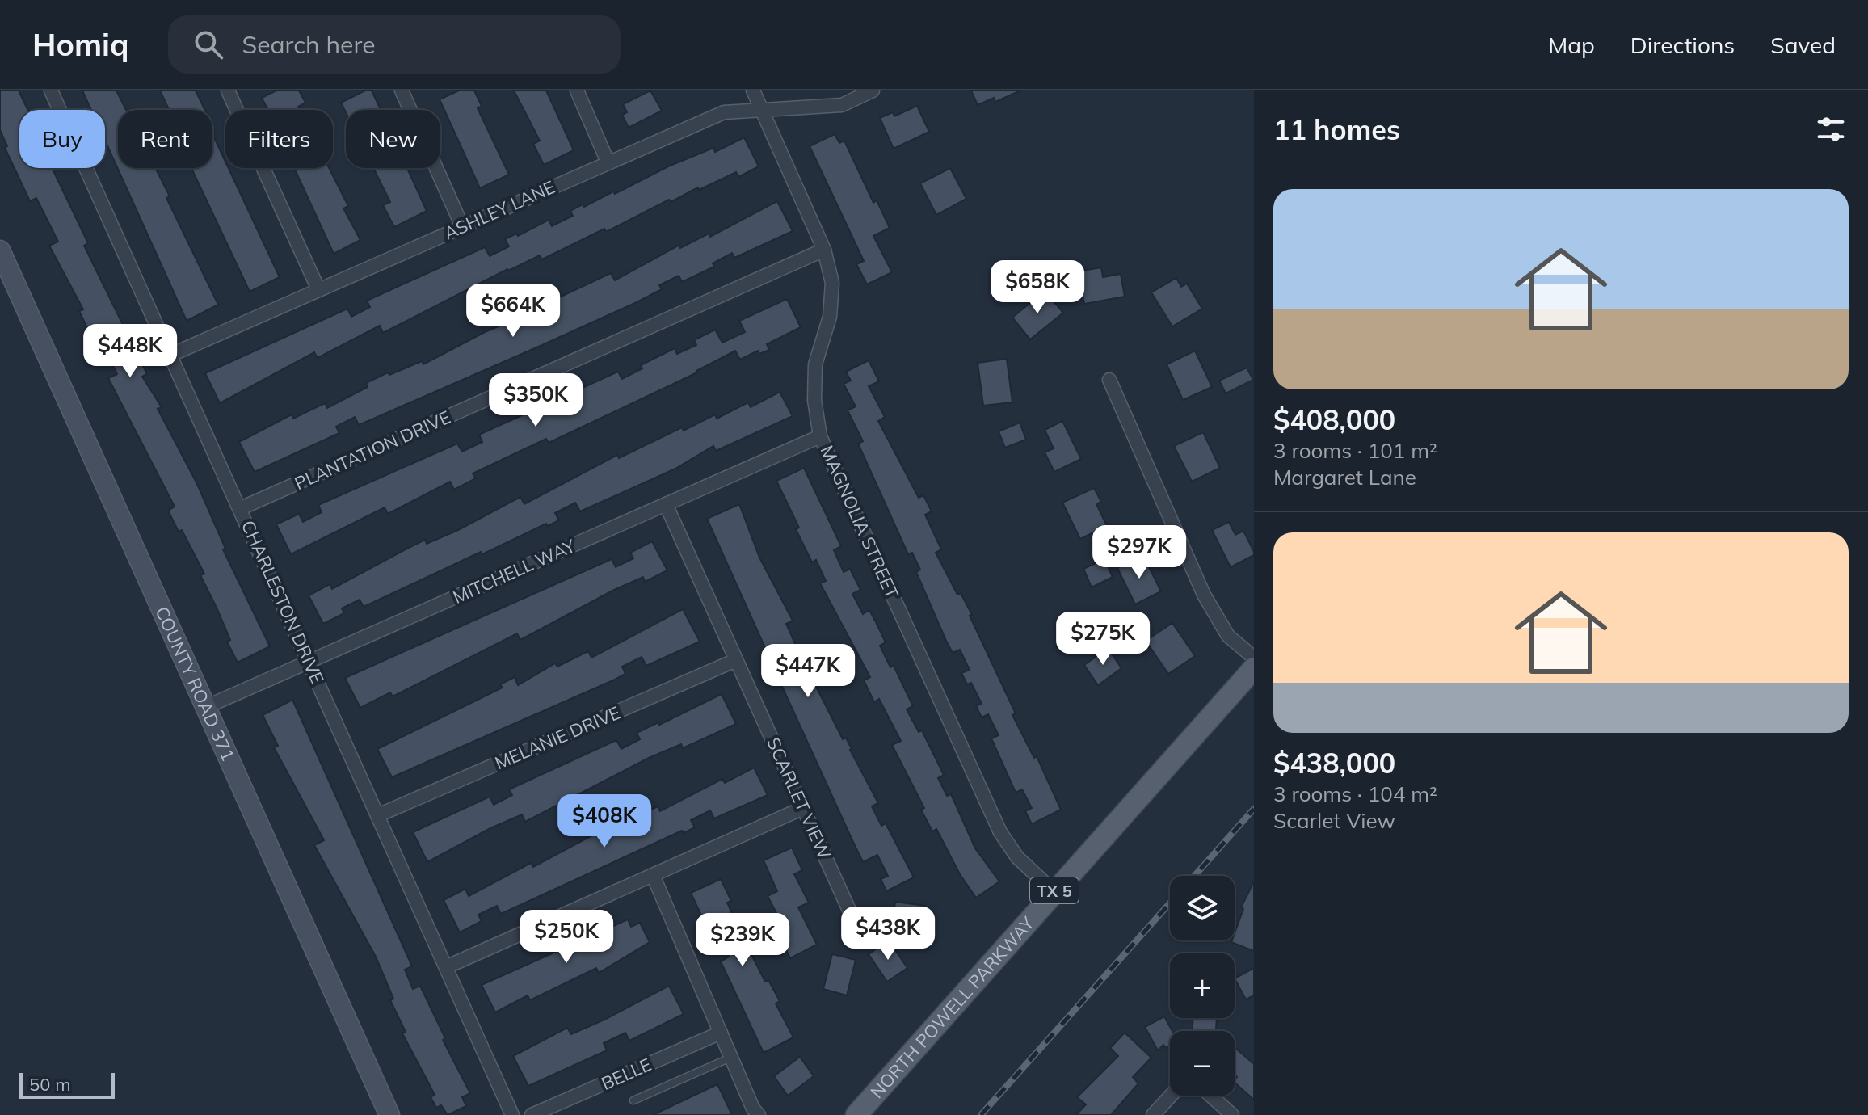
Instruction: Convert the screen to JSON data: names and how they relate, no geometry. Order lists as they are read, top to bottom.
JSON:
{
  "streets": {
    "main road": ["TX 5", "NORTH POWELL PARKWAY"],
    "street": [
      "ASHLEY LANE",
      "PLANTATION DRIVE",
      "MAGNOLIA STREET",
      "MITCHELL WAY",
      "CHARLESTON DRIVE",
      "COUNTY ROAD 371",
      "MELANIE DRIVE",
      "SCARLET VIEW",
      "BELLE"
    ]
  },
  "crossings": [
    ["ASHLEY LANE", "MAGNOLIA STREET"],
    ["ASHLEY LANE", "CHARLESTON DRIVE"],
    ["PLANTATION DRIVE", "MAGNOLIA STREET"],
    ["PLANTATION DRIVE", "CHARLESTON DRIVE"],
    ["MAGNOLIA STREET", "MITCHELL WAY"],
    ["MAGNOLIA STREET", "NORTH POWELL PARKWAY"],
    ["MITCHELL WAY", "CHARLESTON DRIVE"],
    ["MITCHELL WAY", "COUNTY ROAD 371"],
    ["MITCHELL WAY", "SCARLET VIEW"],
    ["CHARLESTON DRIVE", "MELANIE DRIVE"],
    ["MELANIE DRIVE", "SCARLET VIEW"]
  ],
  "scale_bar": "50 m",
  "page": {
    "header": "Homiq",
    "search": "Search here",
    "nav": ["Map", "Directions", "Saved"],
    "heading": "11 homes",
    "chip": [
      "Buy",
      "Rent",
      "Filters",
      "New"
    ],
    "list": [
      {
        "name": "$408,000",
        "note": "3 rooms · 101 m² · Margaret Lane"
      },
      {
        "name": "$438,000",
        "note": "3 rooms · 104 m² · Scarlet View"
      }
    ],
    "price": [
      "$658K",
      "$664K",
      "$448K",
      "$350K",
      "$297K",
      "$275K",
      "$447K",
      "$408K",
      "$438K",
      "$250K",
      "$239K"
    ],
    "map_buttons": ["+", "−"],
    "scale": "50 m"
  }
}
